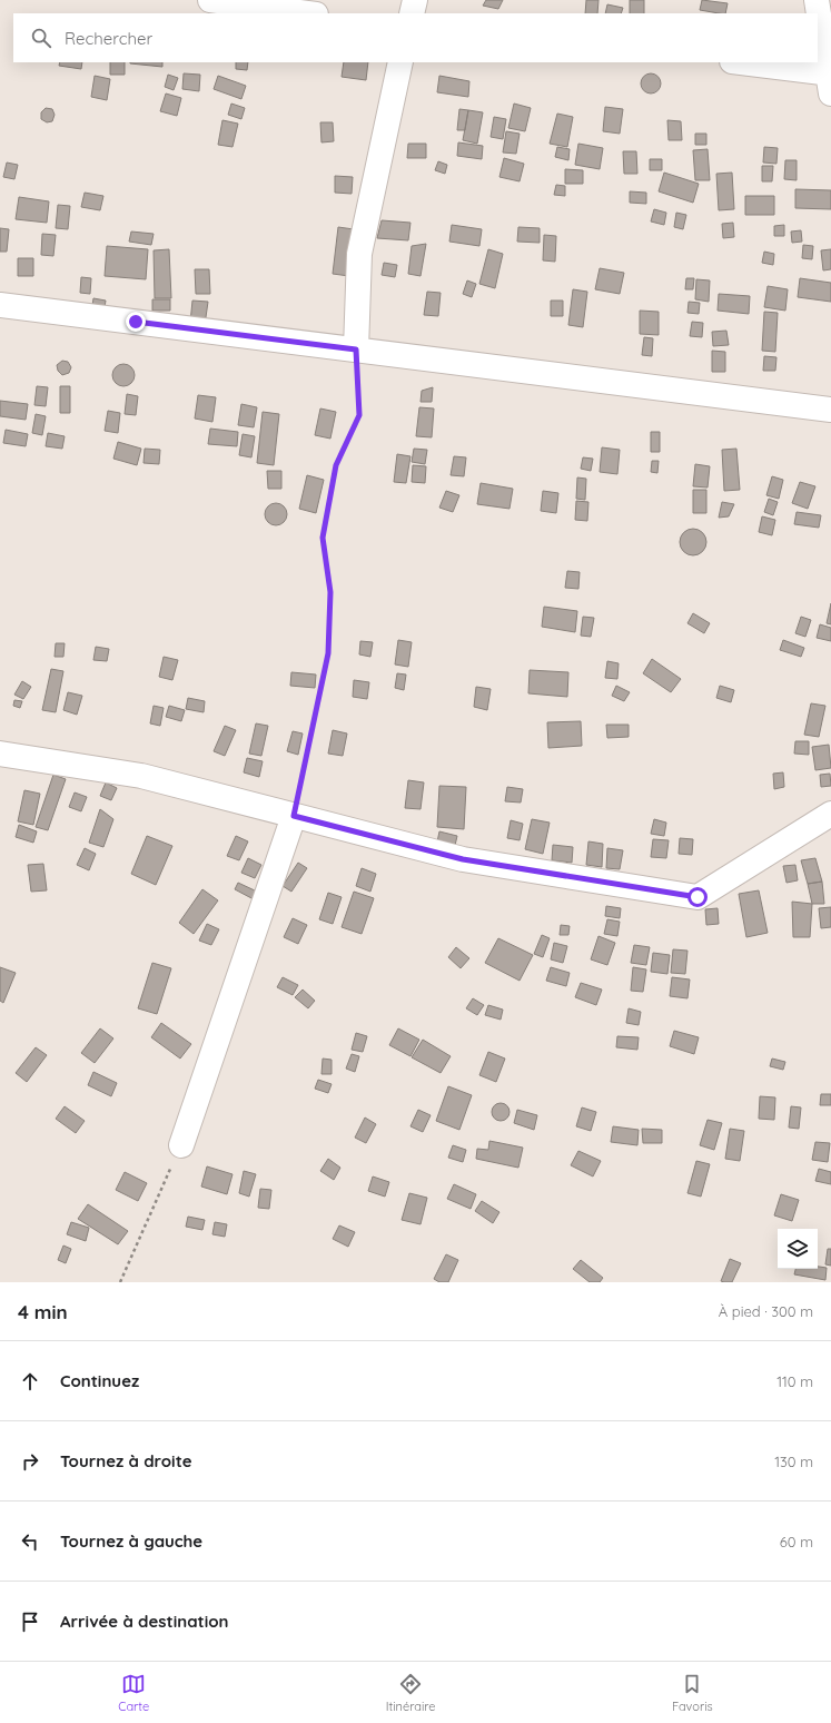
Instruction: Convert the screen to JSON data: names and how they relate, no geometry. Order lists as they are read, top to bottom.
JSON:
{
  "page": {
    "search": "Rechercher",
    "heading": ["4 min", "À pied · 300 m"],
    "list": [
      ["Continuez", "110 m"],
      ["Tournez à droite", "130 m"],
      ["Tournez à gauche", "60 m"],
      "Arrivée à destination"
    ],
    "nav": ["Carte", "Itinéraire", "Favoris"]
  }
}
